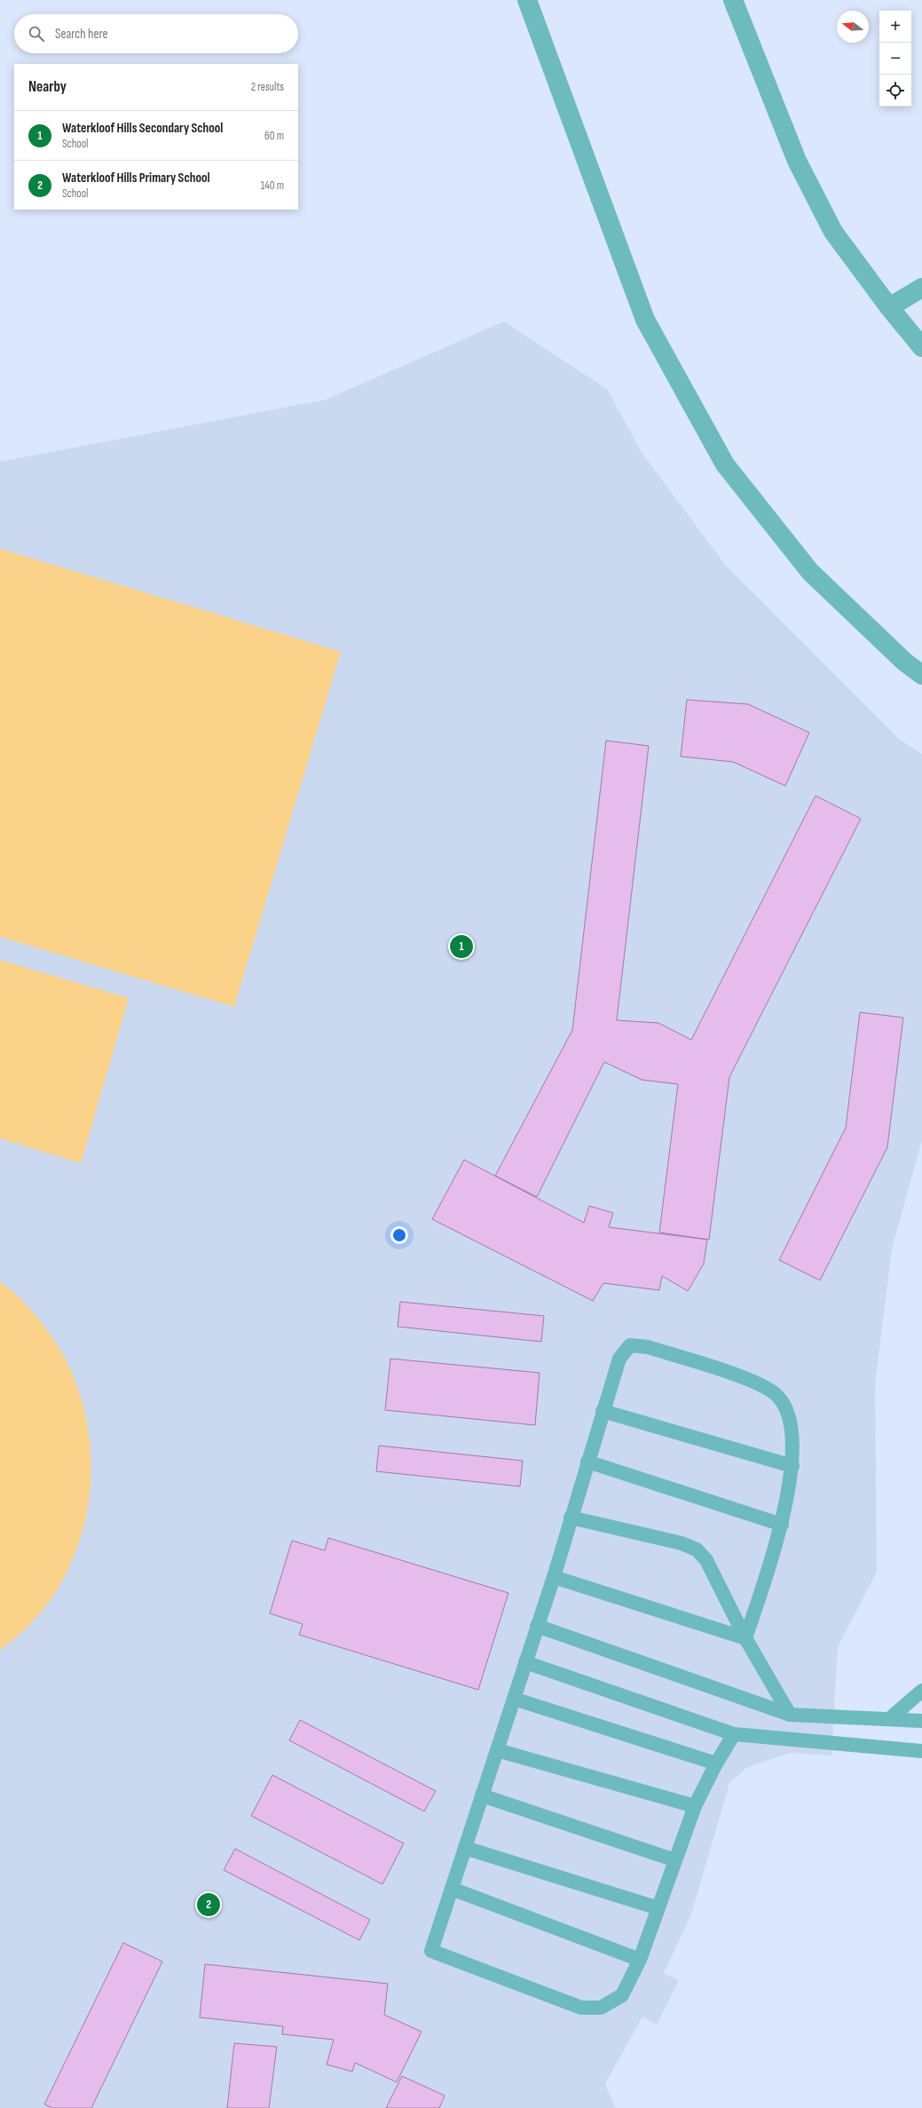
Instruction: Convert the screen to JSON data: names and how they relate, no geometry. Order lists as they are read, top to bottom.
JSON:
{
  "north": "left",
  "page": {
    "map_buttons": ["+", "−"],
    "search": "Search here",
    "heading": ["Nearby", "2 results"],
    "list": [
      {
        "mark": "1",
        "name": "Waterkloof Hills Secondary School",
        "note": "School",
        "value": "60 m"
      },
      {
        "mark": "2",
        "name": "Waterkloof Hills Primary School",
        "note": "School",
        "value": "140 m"
      }
    ],
    "pins": ["1", "2"]
  }
}
